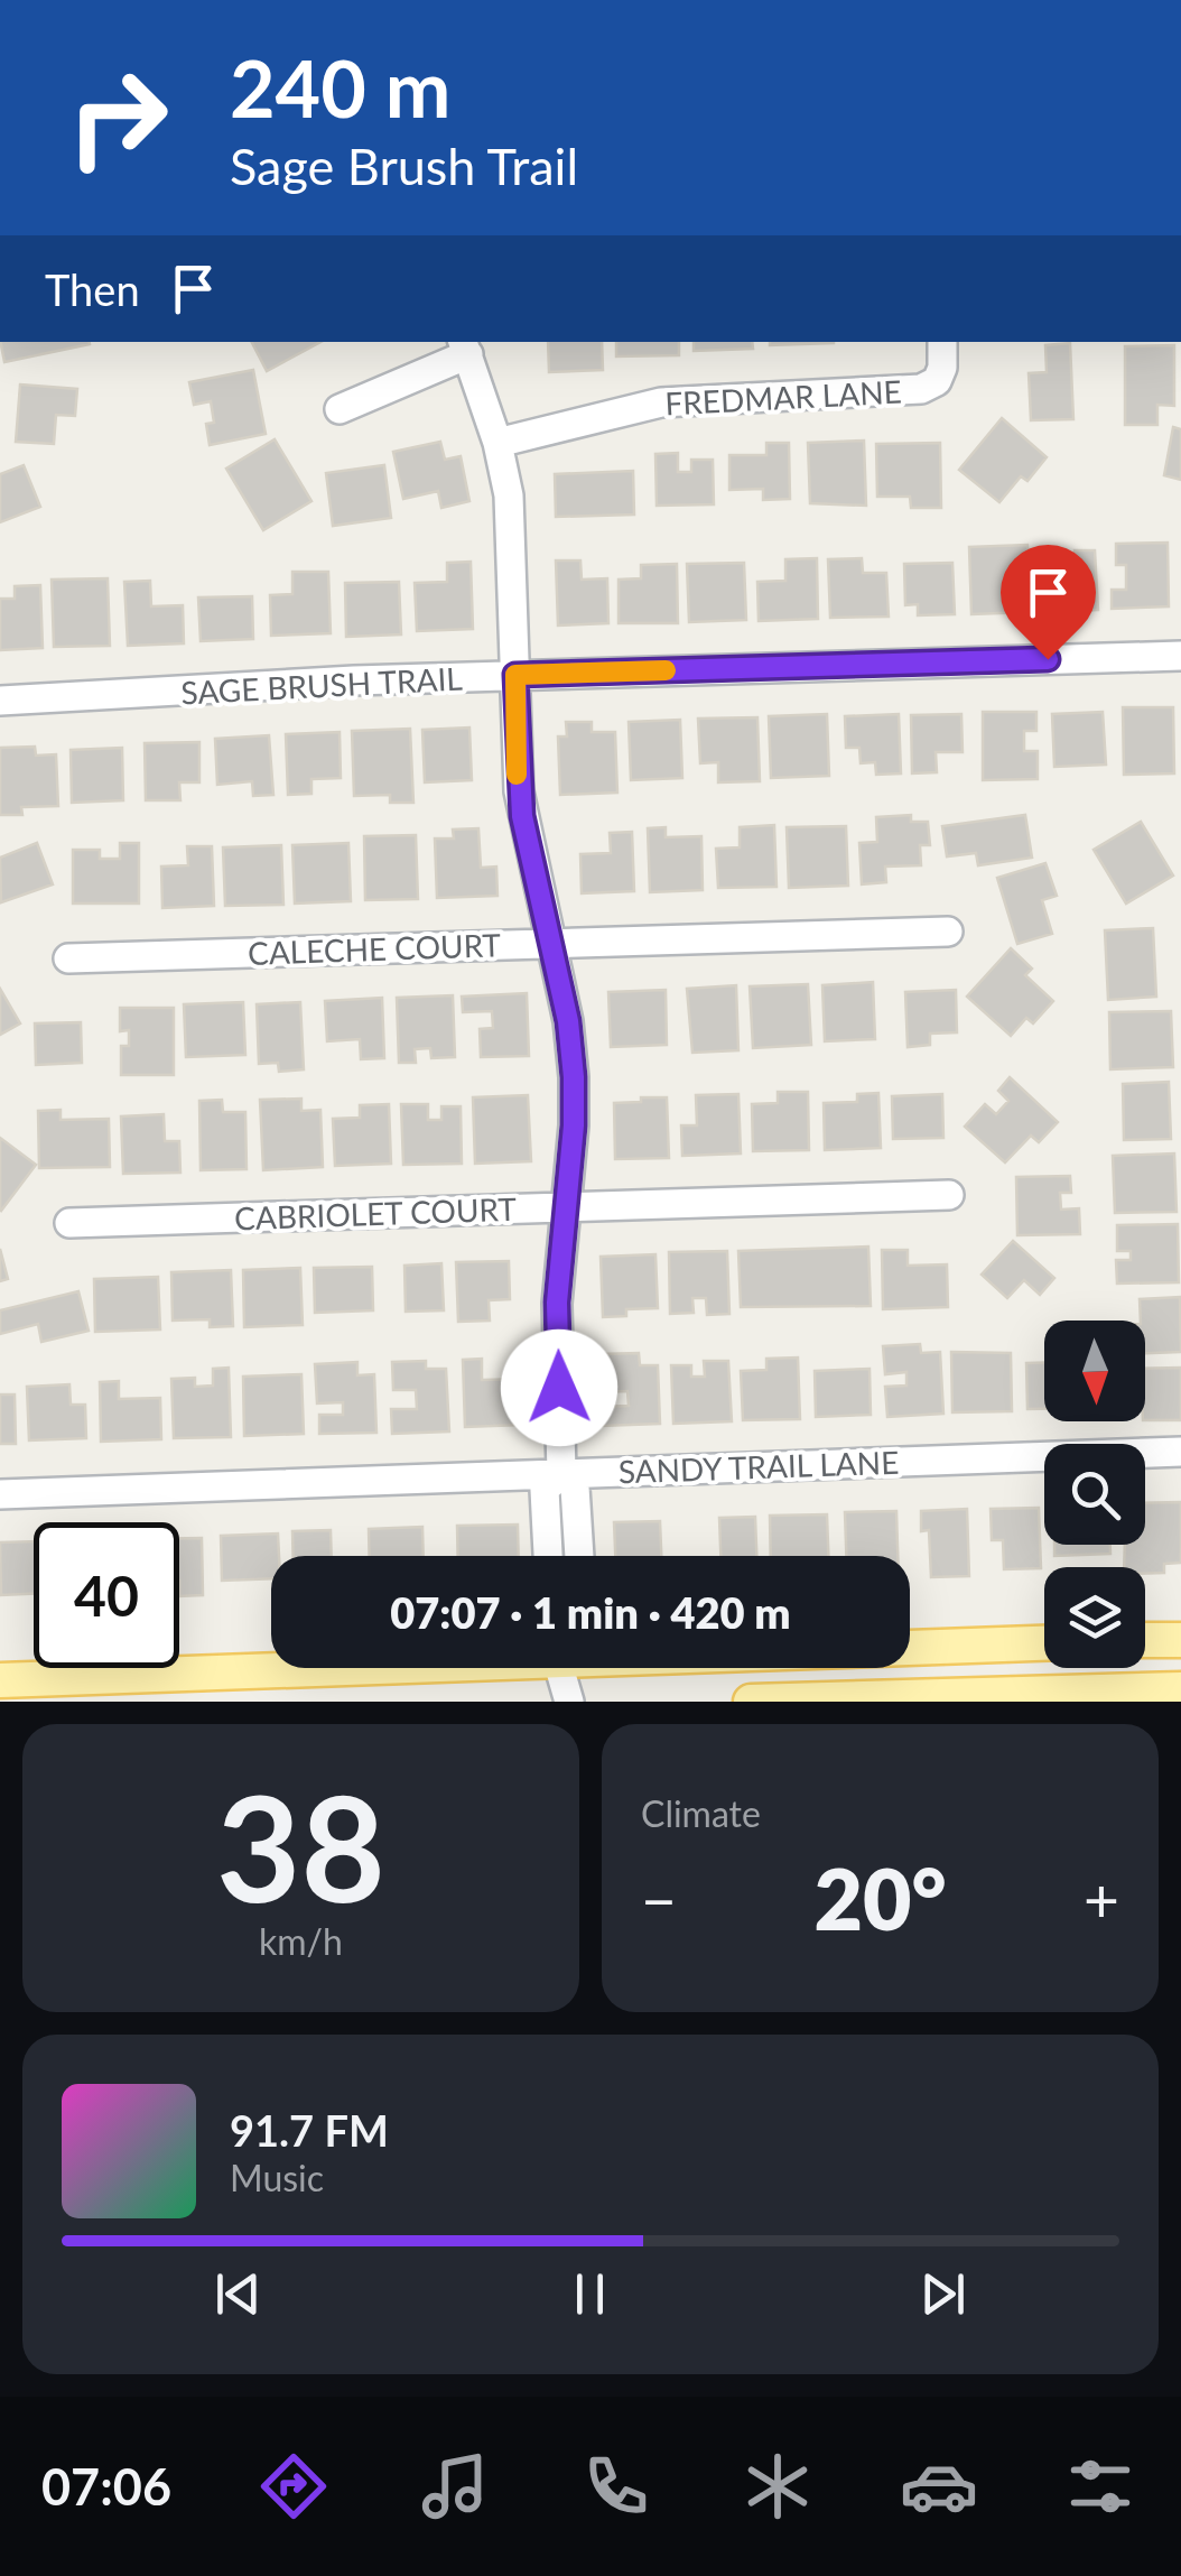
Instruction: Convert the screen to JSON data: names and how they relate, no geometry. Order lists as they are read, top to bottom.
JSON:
{
  "streets": {
    "street": [
      "FREDMAR LANE",
      "SAGE BRUSH TRAIL",
      "CALECHE COURT",
      "CABRIOLET COURT",
      "SANDY TRAIL LANE"
    ]
  },
  "north": "bottom",
  "page": {
    "turn": ["240 m", "Sage Brush Trail"],
    "then": "Then",
    "limit": "40",
    "trip": "07:07 · 1 min · 420 m",
    "tile": [
      ["38", "km/h"],
      "Climate"
    ],
    "heat": ["−", "20°", "+"],
    "song": ["91.7 FM", "Music"],
    "tabs": "07:06"
  }
}
